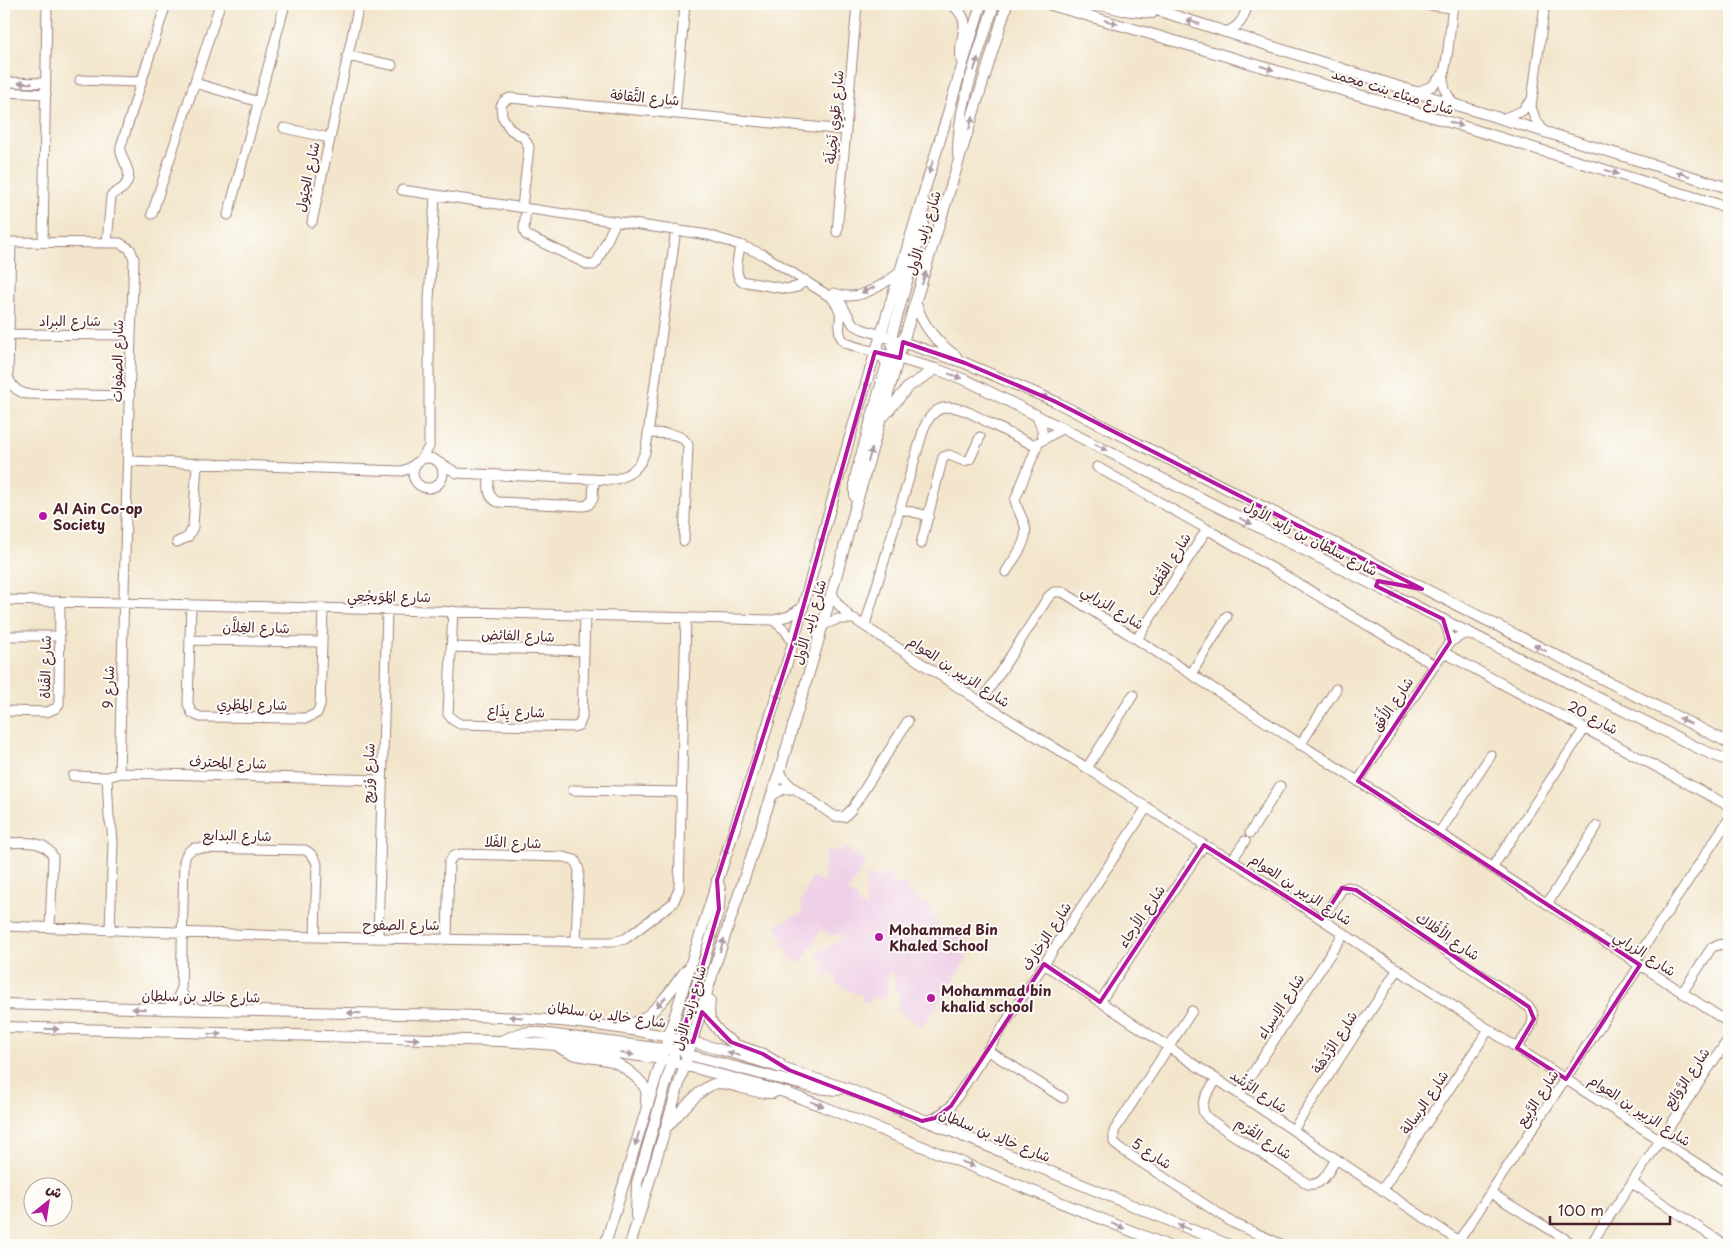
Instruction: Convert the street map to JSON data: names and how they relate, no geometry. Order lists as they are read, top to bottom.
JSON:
{
  "streets": {
    "main road": [
      "شارع ميثاء بنت محمد",
      "شارع زايد الأول",
      "شارع سلطان بن زايد الأول",
      "شارع خالِد بن سلطان"
    ],
    "street": [
      "شارع الثَّقافة",
      "شارع طَوِي نَخِيلَة",
      "شارع الحِيُول",
      "شارع البراد",
      "شارع الصفوات",
      "شارع القُطُب",
      "شارع المُوَيجْعِي",
      "شارع الزرابي",
      "شارع الغِلاَّن",
      "شارع الفائض",
      "شارع القَناة",
      "شارع الزبير بن العوام",
      "شارع 9",
      "شارع المِطْرِي",
      "شارع الأُفُق",
      "شارع يِذَاع",
      "شارع 20",
      "شارع المحترف",
      "شارع وْرَيج",
      "شارع البدايع",
      "شارع الفَلا",
      "شارع الأرجاء",
      "شارع الصفوح",
      "شارع الزخارف",
      "شارع الأَفْلاك",
      "شارع الإسراء",
      "شارع الرُّدْهَة",
      "شارع الرَّوَائِع",
      "شارع الرُّشْد",
      "شارع الرَّبِيع",
      "شارع الرسالة",
      "شارع القُرْم",
      "شارع 5"
    ]
  },
  "crossings": [
    ["شارع الثَّقافة", "شارع طَوِي نَخِيلَة"],
    ["شارع زايد الأول", "شارع سلطان بن زايد الأول"],
    ["شارع زايد الأول", "شارع المُوَيجْعِي"],
    ["شارع زايد الأول", "شارع الزبير بن العوام"],
    ["شارع زايد الأول", "شارع خالِد بن سلطان"],
    ["شارع البراد", "شارع الصفوات"],
    ["شارع الصفوات", "شارع المُوَيجْعِي"],
    ["شارع الصفوات", "شارع 9"],
    ["شارع القُطُب", "شارع الزرابي"],
    ["شارع المُوَيجْعِي", "شارع القَناة"],
    ["شارع المُوَيجْعِي", "شارع 9"],
    ["شارع المُوَيجْعِي", "شارع المِطْرِي"],
    ["شارع المُوَيجْعِي", "شارع يِذَاع"],
    ["شارع المُوَيجْعِي", "شارع وْرَيج"],
    ["شارع المُوَيجْعِي", "شارع الصفوح"],
    ["شارع الزرابي", "شارع الزبير بن العوام"],
    ["شارع الزرابي", "شارع الأُفُق"],
    ["شارع الزرابي", "شارع الرَّبِيع"],
    ["شارع الغِلاَّن", "شارع المِطْرِي"],
    ["شارع الفائض", "شارع يِذَاع"],
    ["شارع الزبير بن العوام", "شارع الأرجاء"],
    ["شارع الزبير بن العوام", "شارع الزخارف"],
    ["شارع الزبير بن العوام", "شارع الأَفْلاك"],
    ["شارع الزبير بن العوام", "شارع الإسراء"],
    ["شارع الزبير بن العوام", "شارع الرُّدْهَة"],
    ["شارع الزبير بن العوام", "شارع الرَّوَائِع"],
    ["شارع الزبير بن العوام", "شارع الرَّبِيع"],
    ["شارع الزبير بن العوام", "شارع الرسالة"],
    ["شارع 9", "شارع المحترف"],
    ["شارع الأُفُق", "شارع 20"],
    ["شارع المحترف", "شارع وْرَيج"],
    ["شارع وْرَيج", "شارع الصفوح"],
    ["شارع البدايع", "شارع الصفوح"],
    ["شارع الفَلا", "شارع الصفوح"],
    ["شارع الأرجاء", "شارع الرُّشْد"],
    ["شارع الزخارف", "شارع خالِد بن سلطان"],
    ["شارع الزخارف", "شارع الرُّشْد"],
    ["شارع الإسراء", "شارع الرُّشْد"],
    ["شارع الرُّدْهَة", "شارع الرُّشْد"],
    ["شارع الرُّشْد", "شارع الرَّبِيع"],
    ["شارع الرُّشْد", "شارع الرسالة"],
    ["شارع الرُّشْد", "شارع القُرْم"],
    ["شارع الرُّشْد", "شارع 5"]
  ],
  "places": ["Al Ain Co-op Society", "Mohammed Bin Khaled School", "Mohammad bin khalid school"],
  "scale_bar": "100 m",
  "north": "top right"
}
